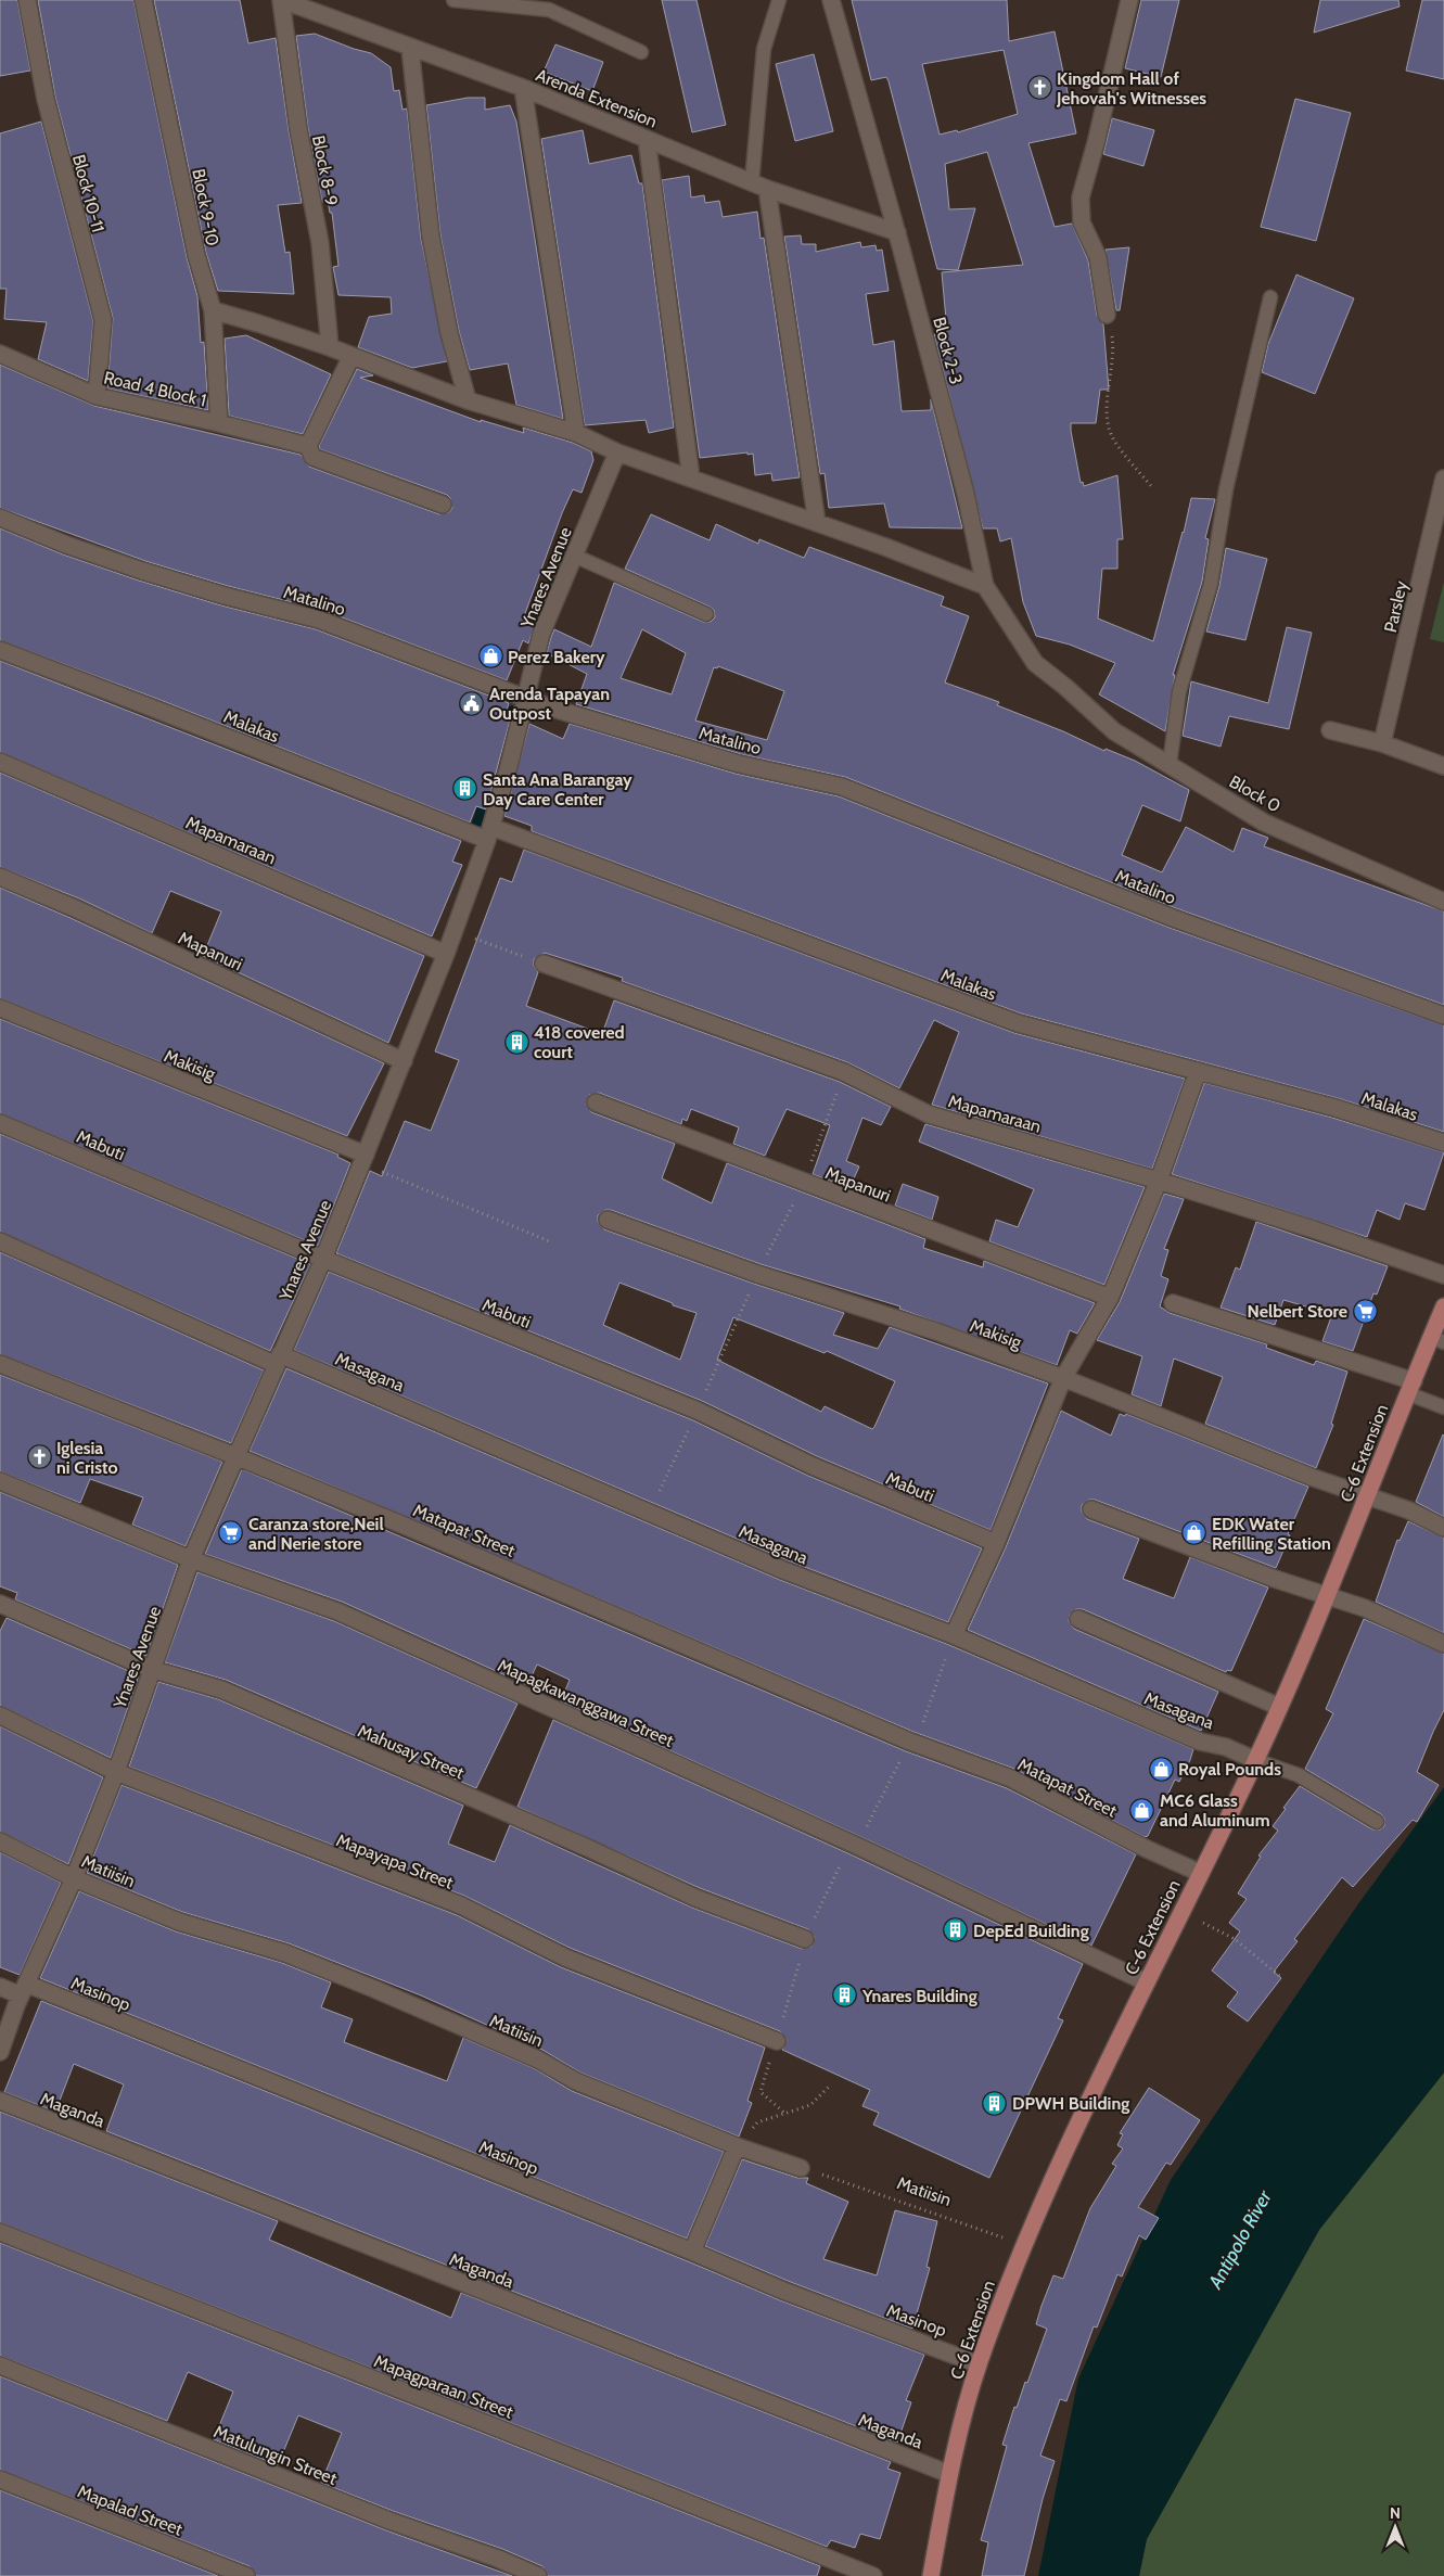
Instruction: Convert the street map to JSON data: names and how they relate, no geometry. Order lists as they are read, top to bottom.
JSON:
{
  "streets": {
    "main road": ["C-6 Extension"],
    "street": [
      "Arenda Extension",
      "Block 8-9",
      "Block 10-11",
      "Block 9-10",
      "Block 2-3",
      "Road 4 Block 1",
      "Ynares Avenue",
      "Matalino",
      "Parsley",
      "Malakas",
      "Block 0",
      "Mapamaraan",
      "Mapanuri",
      "Makisig",
      "Mabuti",
      "Masagana",
      "Matapat Street",
      "Mapagkawanggawa Street",
      "Mahusay Street",
      "Mapayapa Street",
      "Matiisin",
      "Masinop",
      "Maganda",
      "Mapagparaan Street",
      "Matulungin Street",
      "Mapalad Street"
    ]
  },
  "crossings": [
    ["Arenda Extension", "Block 8-9"],
    ["Arenda Extension", "Block 2-3"],
    ["Block 10-11", "Road 4 Block 1"],
    ["Block 9-10", "Road 4 Block 1"],
    ["Block 2-3", "Block 0"],
    ["Ynares Avenue", "Matalino"],
    ["Ynares Avenue", "Malakas"],
    ["Ynares Avenue", "Mapamaraan"],
    ["Ynares Avenue", "Mapanuri"],
    ["Ynares Avenue", "Makisig"],
    ["Ynares Avenue", "Mabuti"],
    ["Ynares Avenue", "Masagana"],
    ["Ynares Avenue", "Matapat Street"],
    ["Ynares Avenue", "Mapagkawanggawa Street"],
    ["Ynares Avenue", "Mahusay Street"],
    ["Ynares Avenue", "Mapayapa Street"],
    ["Ynares Avenue", "Matiisin"],
    ["Ynares Avenue", "Masinop"],
    ["Makisig", "C-6 Extension"],
    ["Masagana", "C-6 Extension"],
    ["C-6 Extension", "Matapat Street"],
    ["C-6 Extension", "Mapagkawanggawa Street"],
    ["C-6 Extension", "Matiisin"],
    ["C-6 Extension", "Masinop"],
    ["C-6 Extension", "Maganda"]
  ],
  "water": ["Antipolo River"],
  "places": {
    "church": ["Kingdom Hall of Jehovah's Witnesses", "Iglesia ni Cristo"],
    "shop": [
      "Perez Bakery",
      "EDK Water Refilling Station",
      "Royal Pounds",
      "MC6 Glass and Aluminum"
    ],
    "public building": ["Arenda Tapayan Outpost"],
    "building": [
      "Santa Ana Barangay Day Care Center",
      "418 covered court",
      "DepEd Building",
      "Ynares Building",
      "DPWH Building"
    ],
    "supermarket": ["Nelbert Store", "Caranza store,Neil and Nerie store"]
  },
  "north": "top"
}
